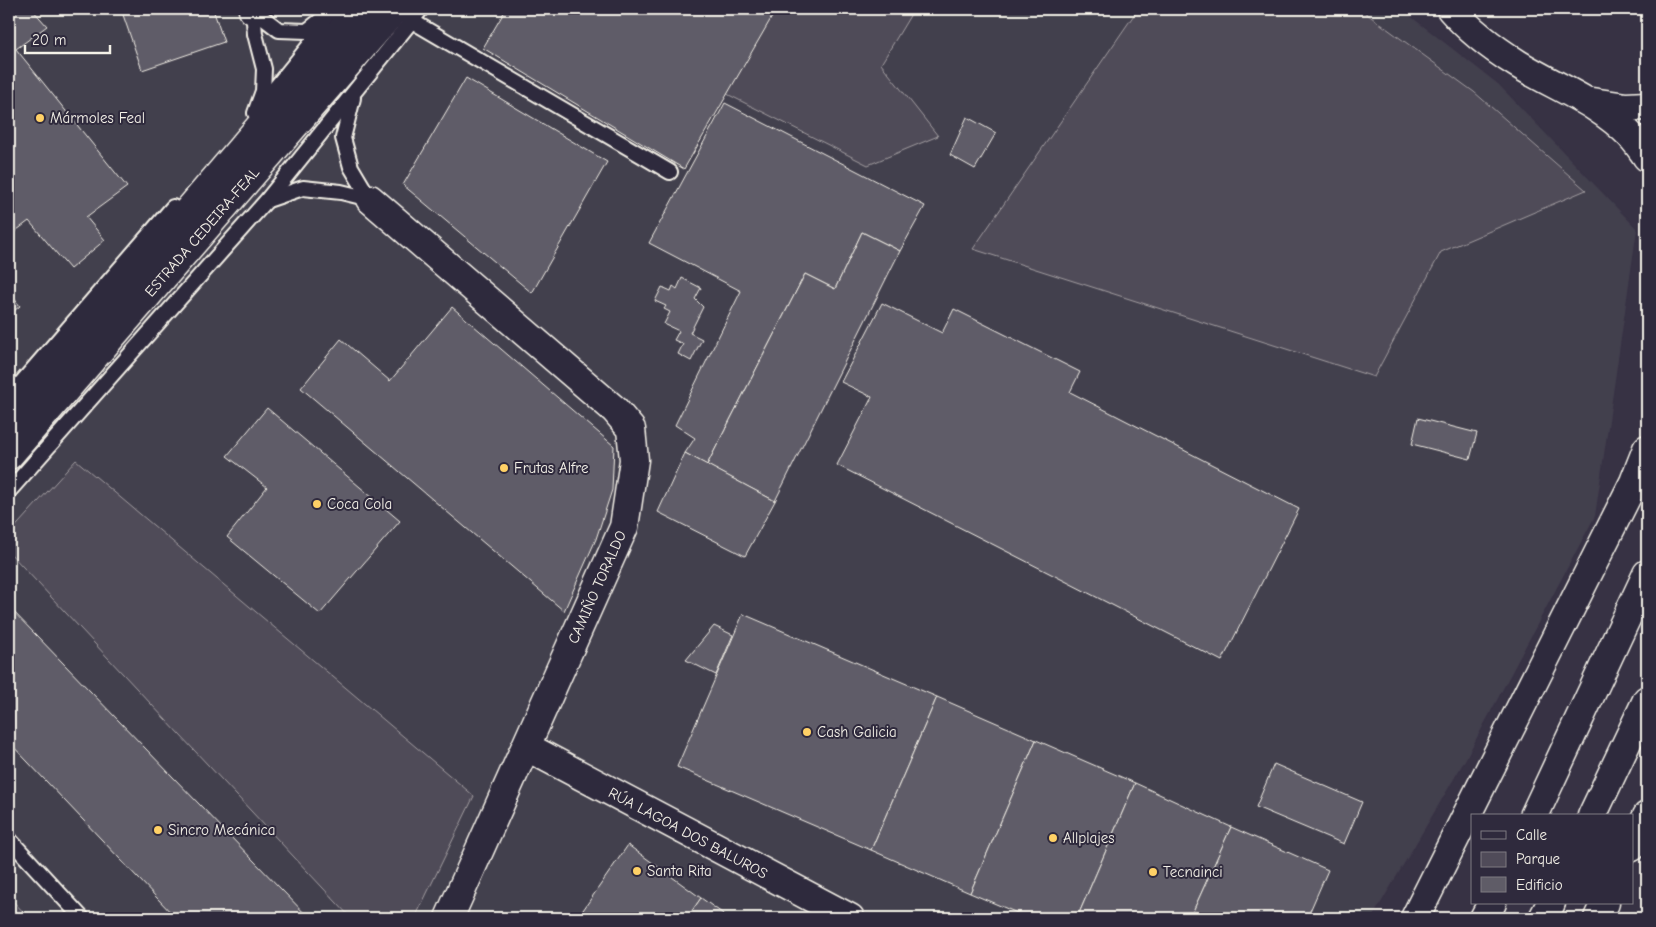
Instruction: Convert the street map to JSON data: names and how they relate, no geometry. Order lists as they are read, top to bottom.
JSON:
{
  "streets": {
    "main road": ["ESTRADA CEDEIRA-FEAL", "CAMIÑO TORALDO", "RÚA LAGOA DOS BALUROS"]
  },
  "crossings": [
    ["CAMIÑO TORALDO", "RÚA LAGOA DOS BALUROS"]
  ],
  "places": [
    "Mármoles Feal",
    "Frutas Alfre",
    "Coca Cola",
    "Cash Galicia",
    "Sincro Mecánica",
    "Allplajes",
    "Santa Rita",
    "Tecnainci"
  ],
  "legend": ["Calle", "Parque", "Edificio"],
  "scale_bar": "20 m"
}
